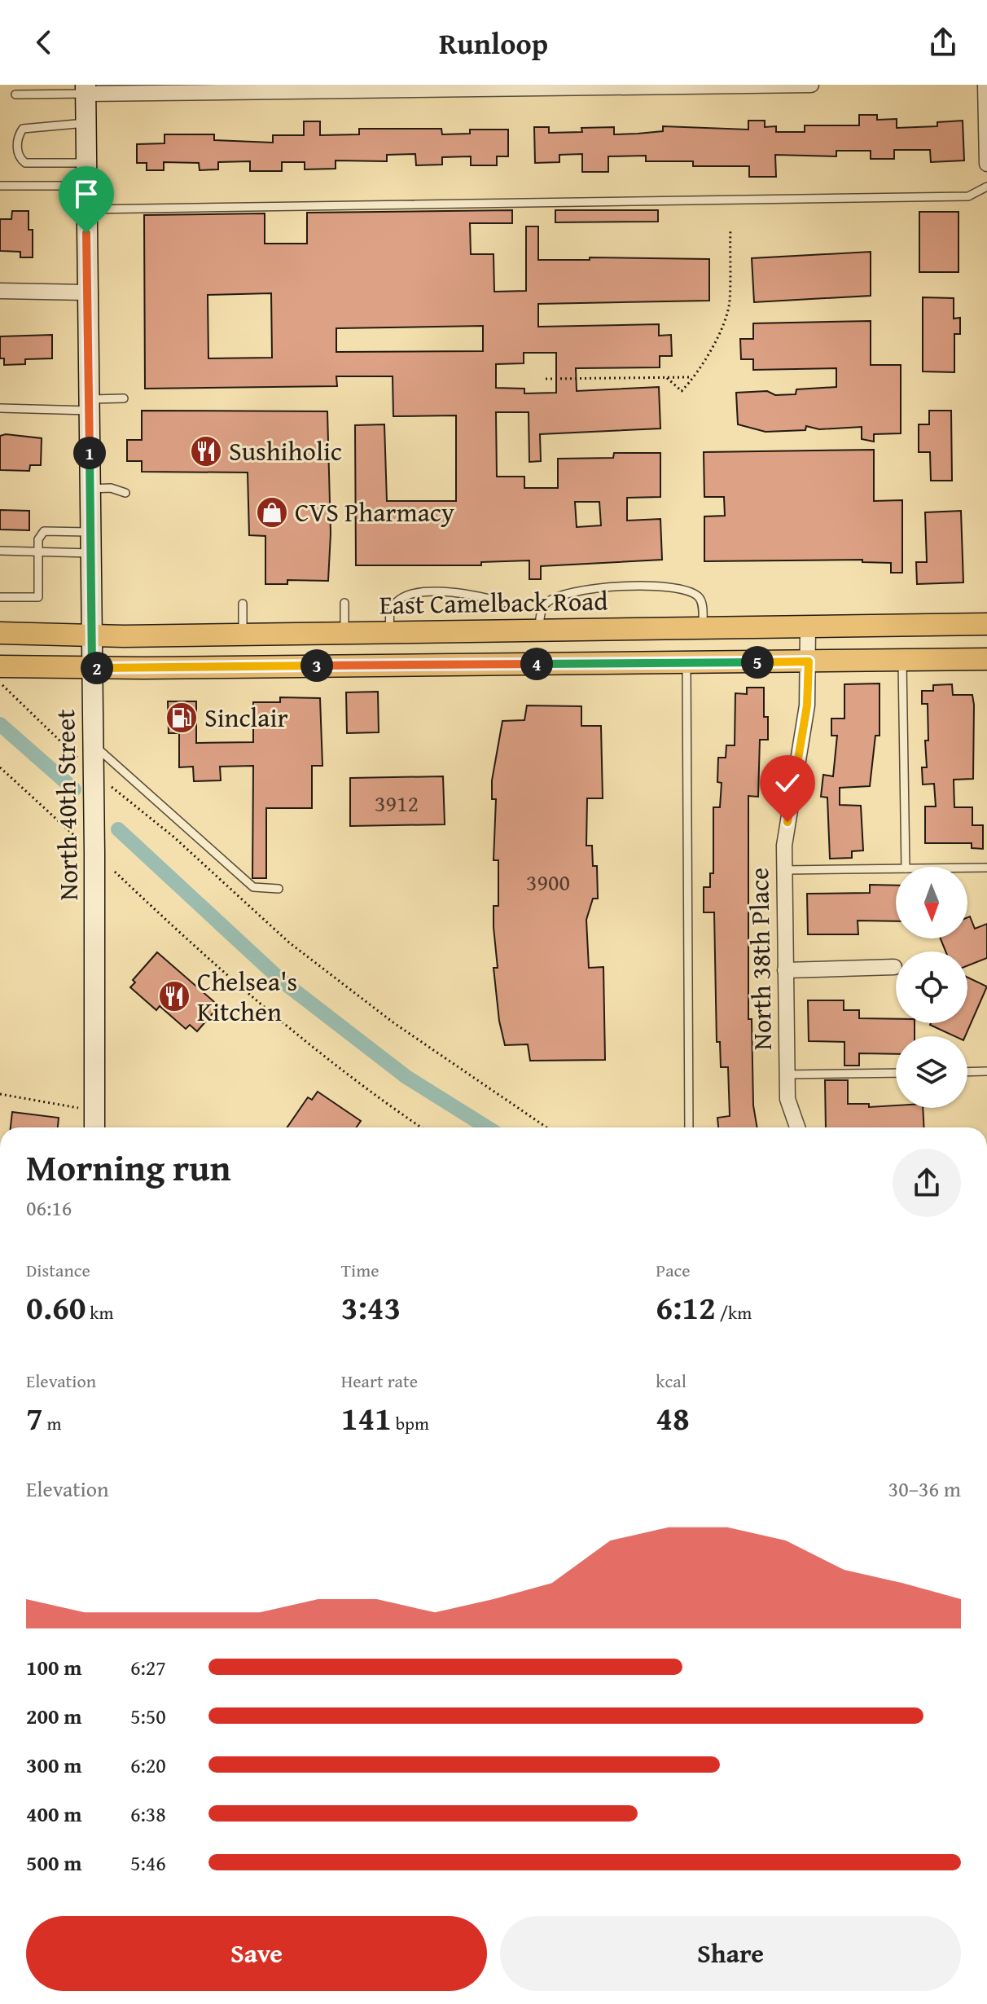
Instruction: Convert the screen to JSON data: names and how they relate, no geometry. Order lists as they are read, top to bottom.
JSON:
{
  "streets": {
    "main road": ["East Camelback Road", "North 40th Street"],
    "street": ["North 38th Place"]
  },
  "crossings": [
    ["East Camelback Road", "North 40th Street"],
    ["East Camelback Road", "North 38th Place"]
  ],
  "places": {
    "restaurant": ["Sushiholic", "Chelsea's Kitchen"],
    "shop": ["CVS Pharmacy"],
    "fuel station": ["Sinclair"]
  },
  "house_numbers": ["3912", "3900"],
  "north": "bottom",
  "page": {
    "header": "Runloop",
    "pins": [
      "1",
      "5",
      "4",
      "3",
      "2"
    ],
    "heading": ["Morning run", "06:16"],
    "stats": [
      ["Distance", "0.60 km"],
      ["Time", "3:43"],
      ["Pace", "6:12 /km"],
      ["Elevation", "7 m"],
      ["Heart rate", "141 bpm"],
      ["kcal", "48"]
    ],
    "chart": ["Elevation", "30–36 m"],
    "list": [
      {
        "name": "100 m",
        "note": "6:27"
      },
      {
        "name": "200 m",
        "note": "5:50"
      },
      {
        "name": "300 m",
        "note": "6:20"
      },
      {
        "name": "400 m",
        "note": "6:38"
      },
      {
        "name": "500 m",
        "note": "5:46"
      }
    ],
    "buttons": ["Save", "Share"]
  }
}
